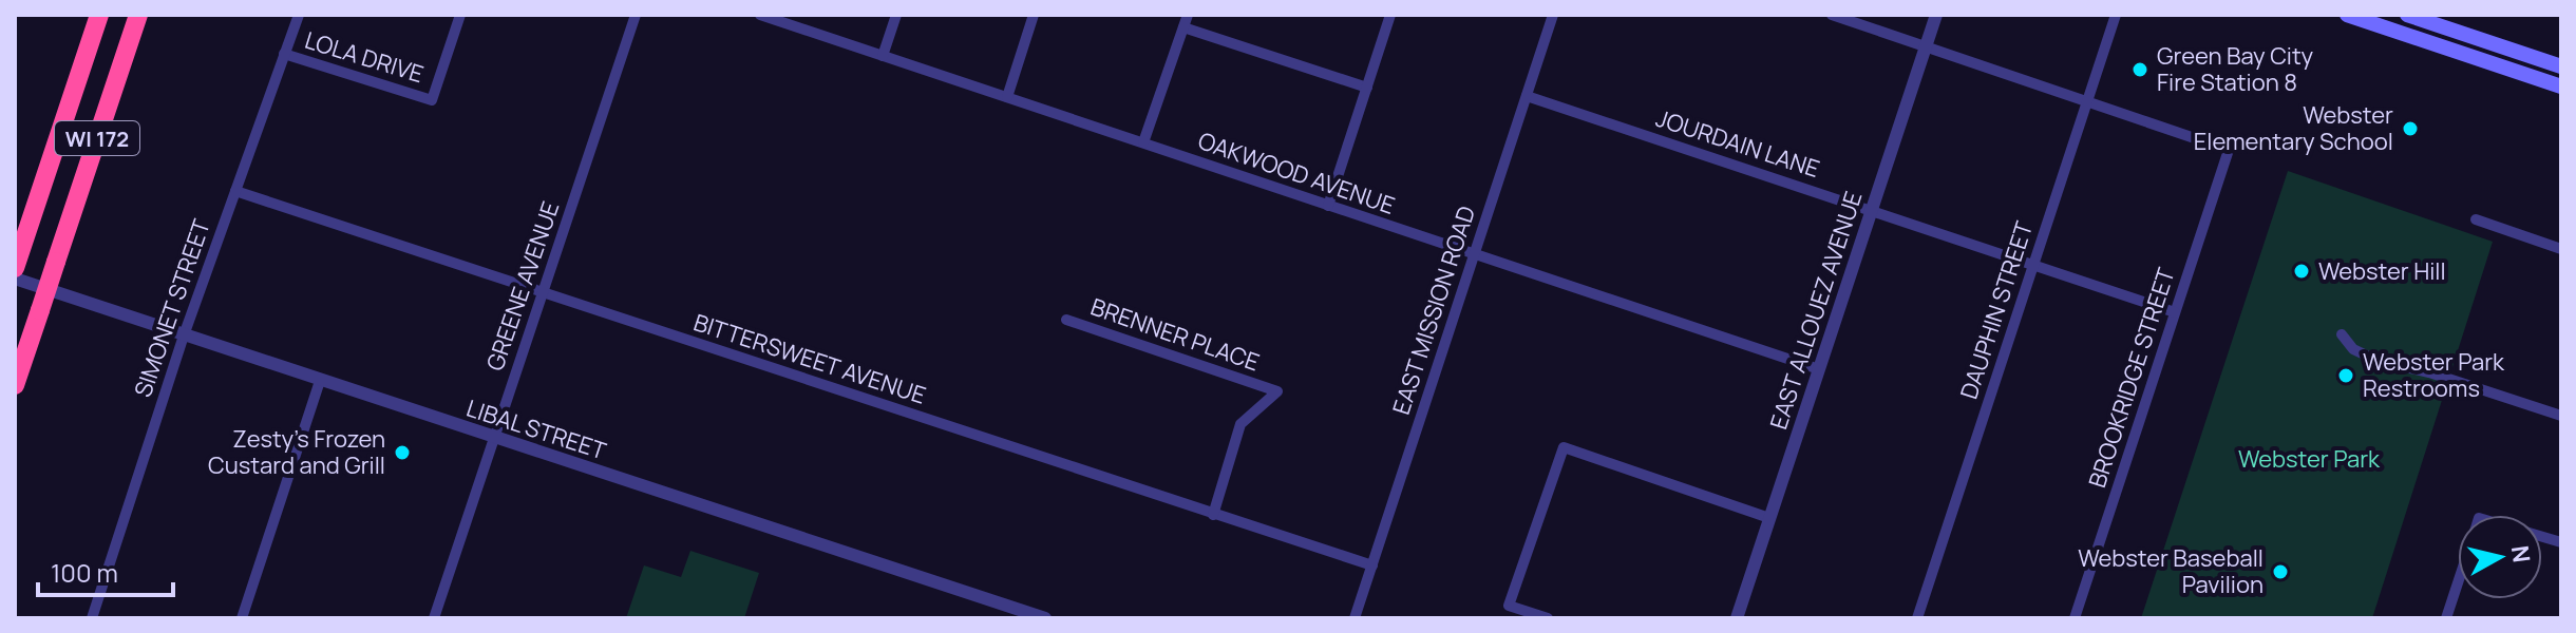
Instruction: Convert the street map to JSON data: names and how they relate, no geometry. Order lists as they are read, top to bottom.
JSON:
{
  "streets": {
    "highway": ["WI 172"],
    "street": [
      "LOLA DRIVE",
      "JOURDAIN LANE",
      "OAKWOOD AVENUE",
      "GREENE AVENUE",
      "SIMONET STREET",
      "EAST MISSION ROAD",
      "EAST ALLOUEZ AVENUE",
      "DAUPHIN STREET",
      "BRENNER PLACE",
      "BITTERSWEET AVENUE",
      "BROOKRIDGE STREET",
      "LIBAL STREET"
    ]
  },
  "crossings": [
    ["LOLA DRIVE", "SIMONET STREET"],
    ["JOURDAIN LANE", "EAST MISSION ROAD"],
    ["JOURDAIN LANE", "EAST ALLOUEZ AVENUE"],
    ["JOURDAIN LANE", "DAUPHIN STREET"],
    ["JOURDAIN LANE", "BROOKRIDGE STREET"],
    ["OAKWOOD AVENUE", "EAST MISSION ROAD"],
    ["OAKWOOD AVENUE", "EAST ALLOUEZ AVENUE"],
    ["GREENE AVENUE", "BITTERSWEET AVENUE"],
    ["GREENE AVENUE", "LIBAL STREET"],
    ["SIMONET STREET", "BITTERSWEET AVENUE"],
    ["SIMONET STREET", "LIBAL STREET"],
    ["EAST MISSION ROAD", "BITTERSWEET AVENUE"],
    ["DAUPHIN STREET", "BROOKRIDGE STREET"],
    ["BRENNER PLACE", "BITTERSWEET AVENUE"]
  ],
  "parks": ["Webster Park"],
  "places": [
    "Green Bay City Fire Station 8",
    "Webster Elementary School",
    "Webster Hill",
    "Webster Park Restrooms",
    "Zesty's Frozen Custard and Grill",
    "Webster Baseball Pavilion"
  ],
  "scale_bar": "100 m",
  "north": "right"
}
